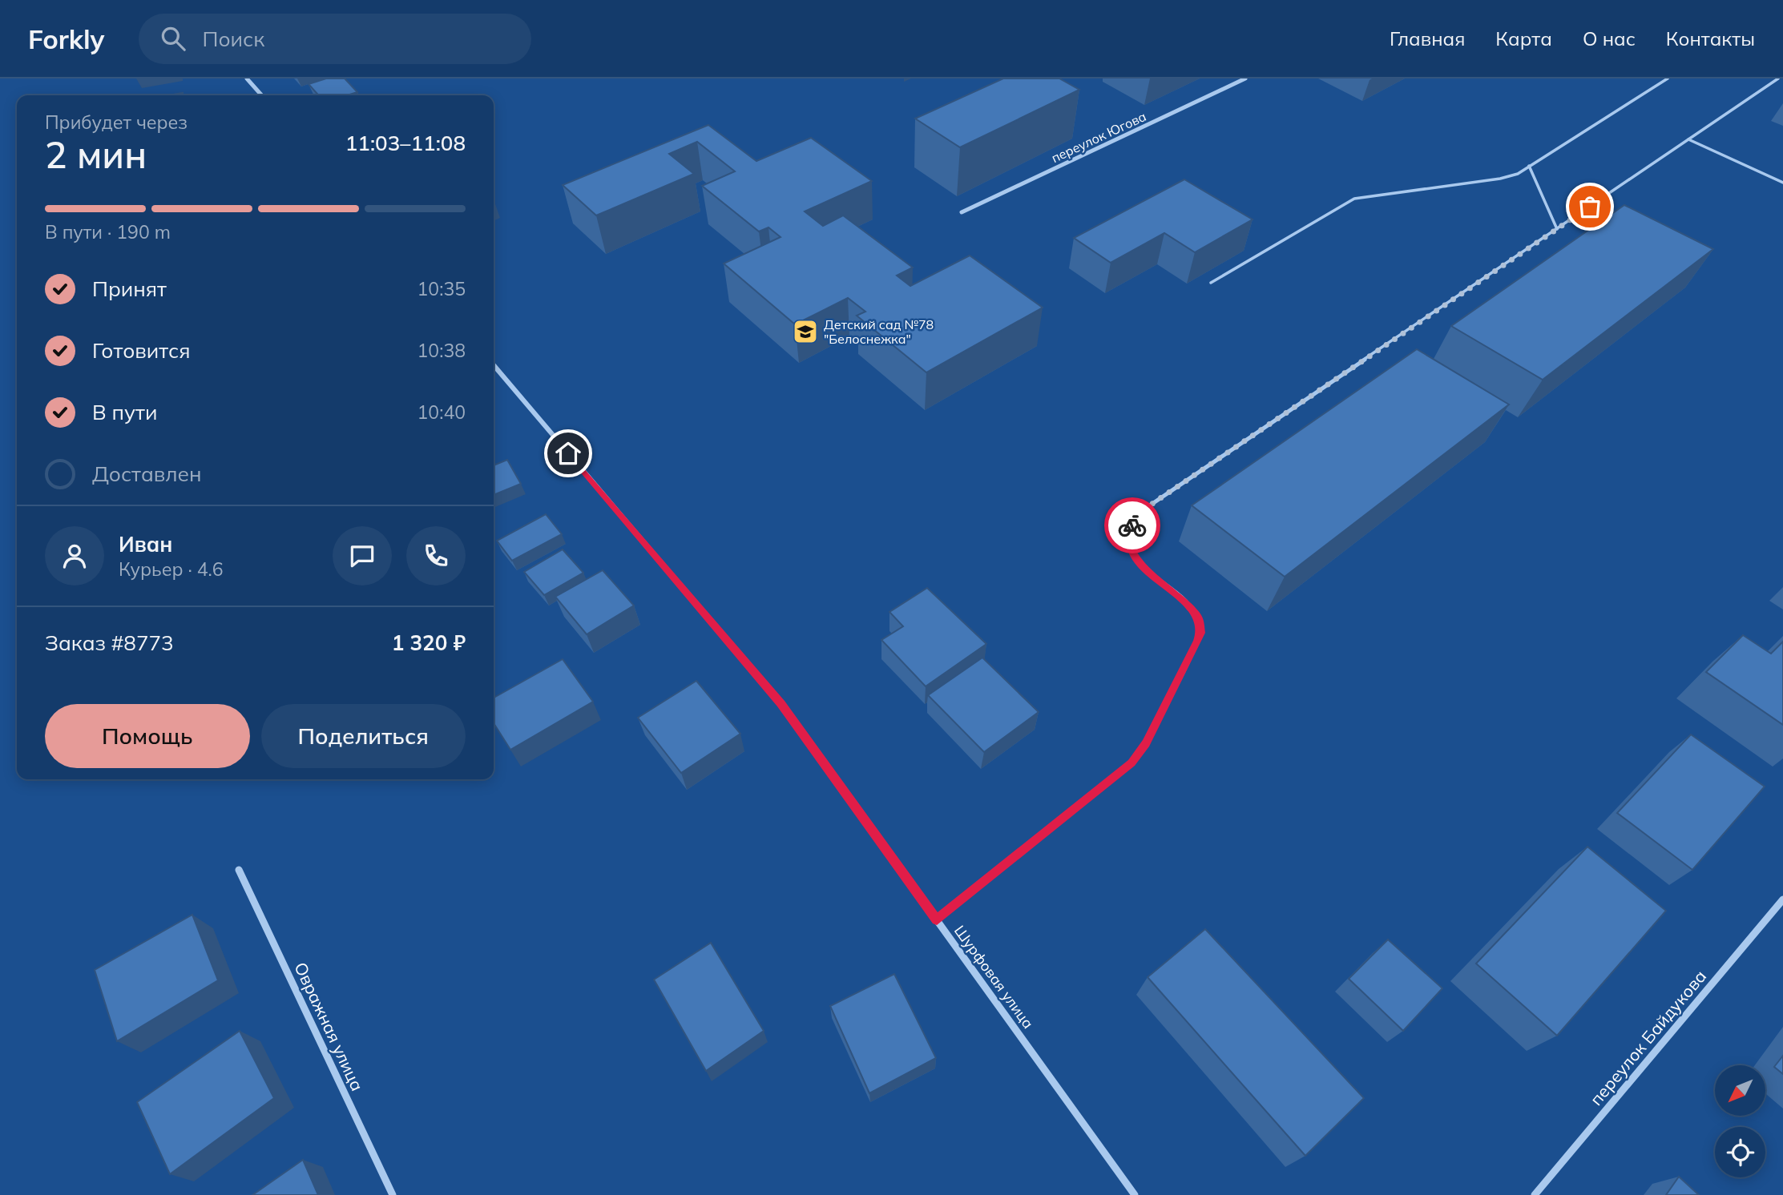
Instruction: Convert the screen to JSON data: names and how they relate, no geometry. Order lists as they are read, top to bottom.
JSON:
{
  "streets": {
    "street": [
      "переулок Югова",
      "Шурфовая улица",
      "Овражная улица",
      "переулок Байдукова"
    ]
  },
  "places": {
    "school or university": ["Детский сад №78 \"Белоснежка\""]
  },
  "north": "bottom left",
  "page": {
    "header": "Forkly",
    "search": "Поиск",
    "nav": [
      "Главная",
      "Карта",
      "О нас",
      "Контакты"
    ],
    "heading": ["2 мин", "Прибудет через", "11:03–11:08"],
    "panel": [
      "Иван",
      "Курьер · 4.6",
      "Заказ #8773",
      "1 320 ₽"
    ],
    "bar": "В пути · 190 m",
    "list": [
      ["Принят", "10:35"],
      ["Готовится", "10:38"],
      ["В пути", "10:40"],
      "Доставлен"
    ],
    "buttons": ["Помощь", "Поделиться"]
  }
}
